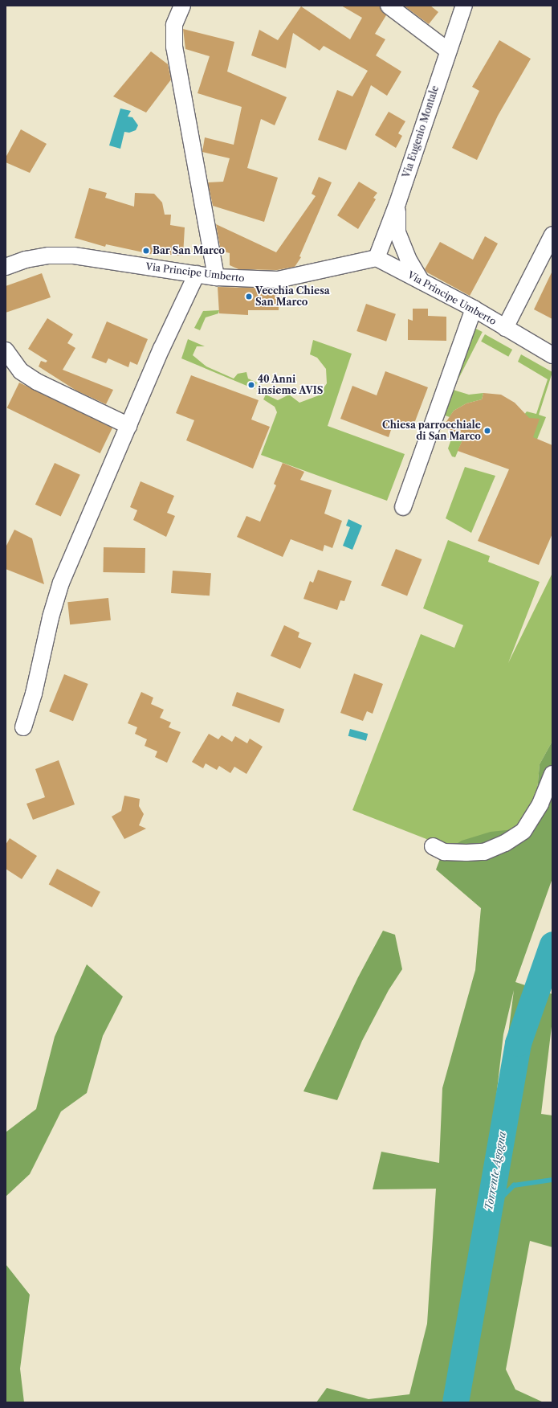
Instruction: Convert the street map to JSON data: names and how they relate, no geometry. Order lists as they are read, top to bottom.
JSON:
{
  "streets": {
    "street": ["Via Eugenio Montale", "Via Principe Umberto"]
  },
  "crossings": [
    ["Via Eugenio Montale", "Via Principe Umberto"]
  ],
  "water": ["Torrente Agogna"],
  "places": [
    "Bar San Marco",
    "Vecchia Chiesa San Marco",
    "40 Anni insieme AVIS",
    "Chiesa parrocchiale di San Marco"
  ]
}
